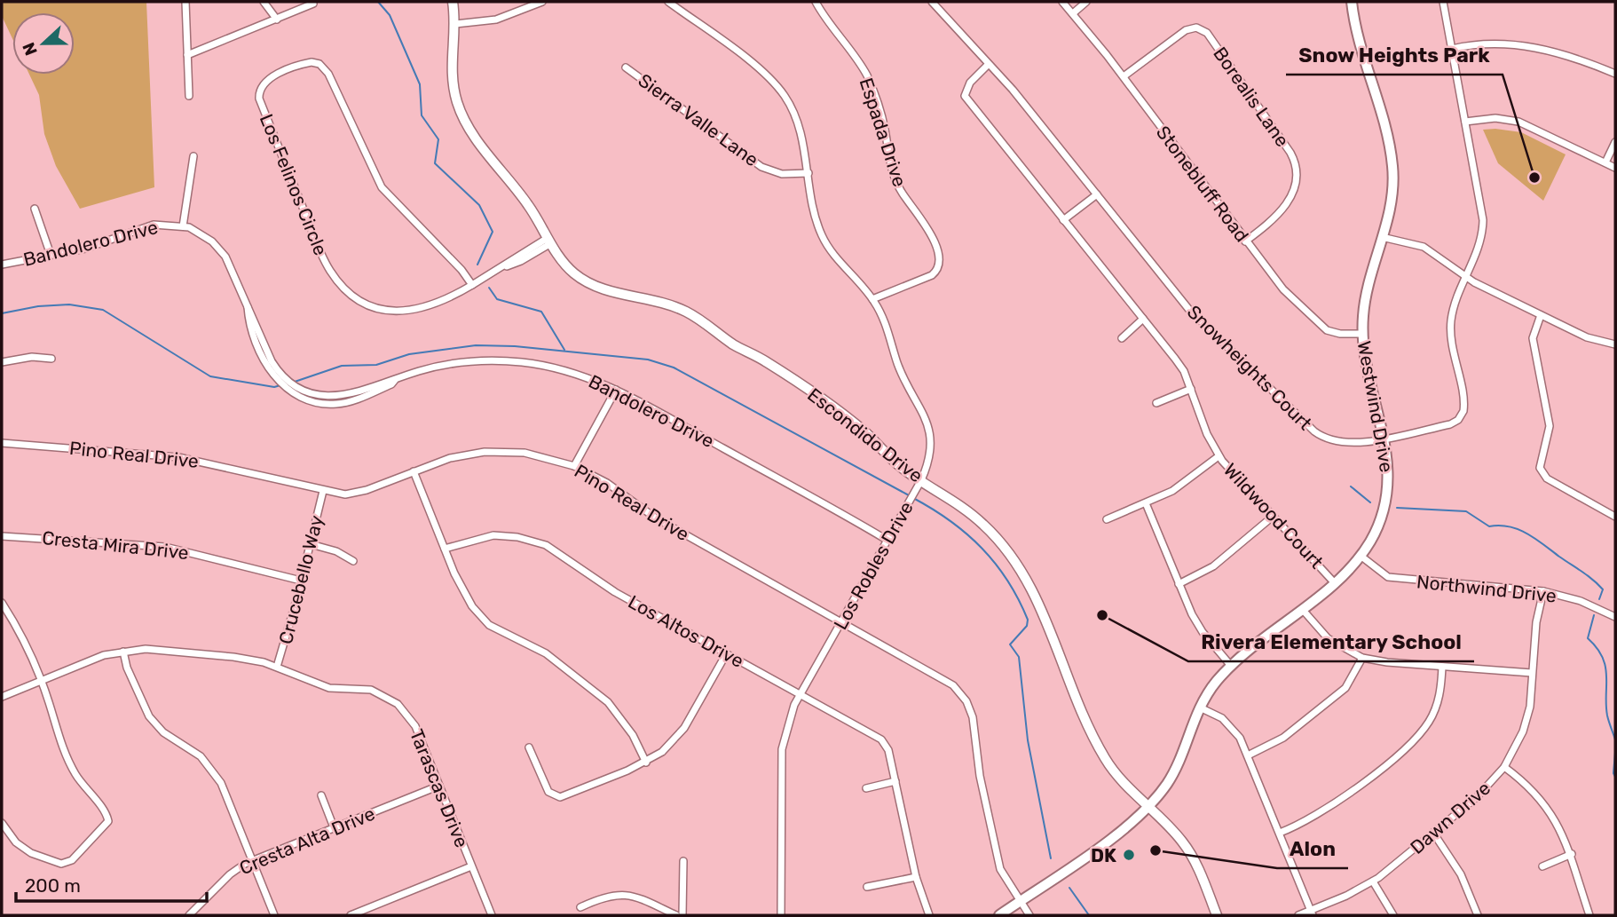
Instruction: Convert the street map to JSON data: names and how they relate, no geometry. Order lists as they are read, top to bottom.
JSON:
{
  "streets": {
    "main road": ["Westwind Drive"],
    "street": [
      "Borealis Lane",
      "Sierra Valle Lane",
      "Espada Drive",
      "Stonebluff Road",
      "Los Felinos Circle",
      "Bandolero Drive",
      "Snowheights Court",
      "Escondido Drive",
      "Pino Real Drive",
      "Wildwood Court",
      "Cresta Mira Drive",
      "Los Robles Drive",
      "Crucebello Way",
      "Northwind Drive",
      "Los Altos Drive",
      "Tarascas Drive",
      "Dawn Drive",
      "Cresta Alta Drive"
    ]
  },
  "crossings": [
    ["Borealis Lane", "Stonebluff Road"],
    ["Sierra Valle Lane", "Los Robles Drive"],
    ["Espada Drive", "Los Robles Drive"],
    ["Stonebluff Road", "Westwind Drive"],
    ["Los Felinos Circle", "Escondido Drive"],
    ["Bandolero Drive", "Los Robles Drive"],
    ["Snowheights Court", "Westwind Drive"],
    ["Snowheights Court", "Wildwood Court"],
    ["Westwind Drive", "Escondido Drive"],
    ["Westwind Drive", "Pino Real Drive"],
    ["Westwind Drive", "Wildwood Court"],
    ["Westwind Drive", "Northwind Drive"],
    ["Escondido Drive", "Los Robles Drive"],
    ["Pino Real Drive", "Los Robles Drive"],
    ["Pino Real Drive", "Crucebello Way"],
    ["Cresta Mira Drive", "Crucebello Way"],
    ["Los Robles Drive", "Los Altos Drive"],
    ["Crucebello Way", "Tarascas Drive"],
    ["Northwind Drive", "Dawn Drive"],
    ["Tarascas Drive", "Cresta Alta Drive"]
  ],
  "places": [
    "Snow Heights Park",
    "Rivera Elementary School",
    "Alon",
    "DK"
  ],
  "scale_bar": "200 m",
  "north": "left"
}
